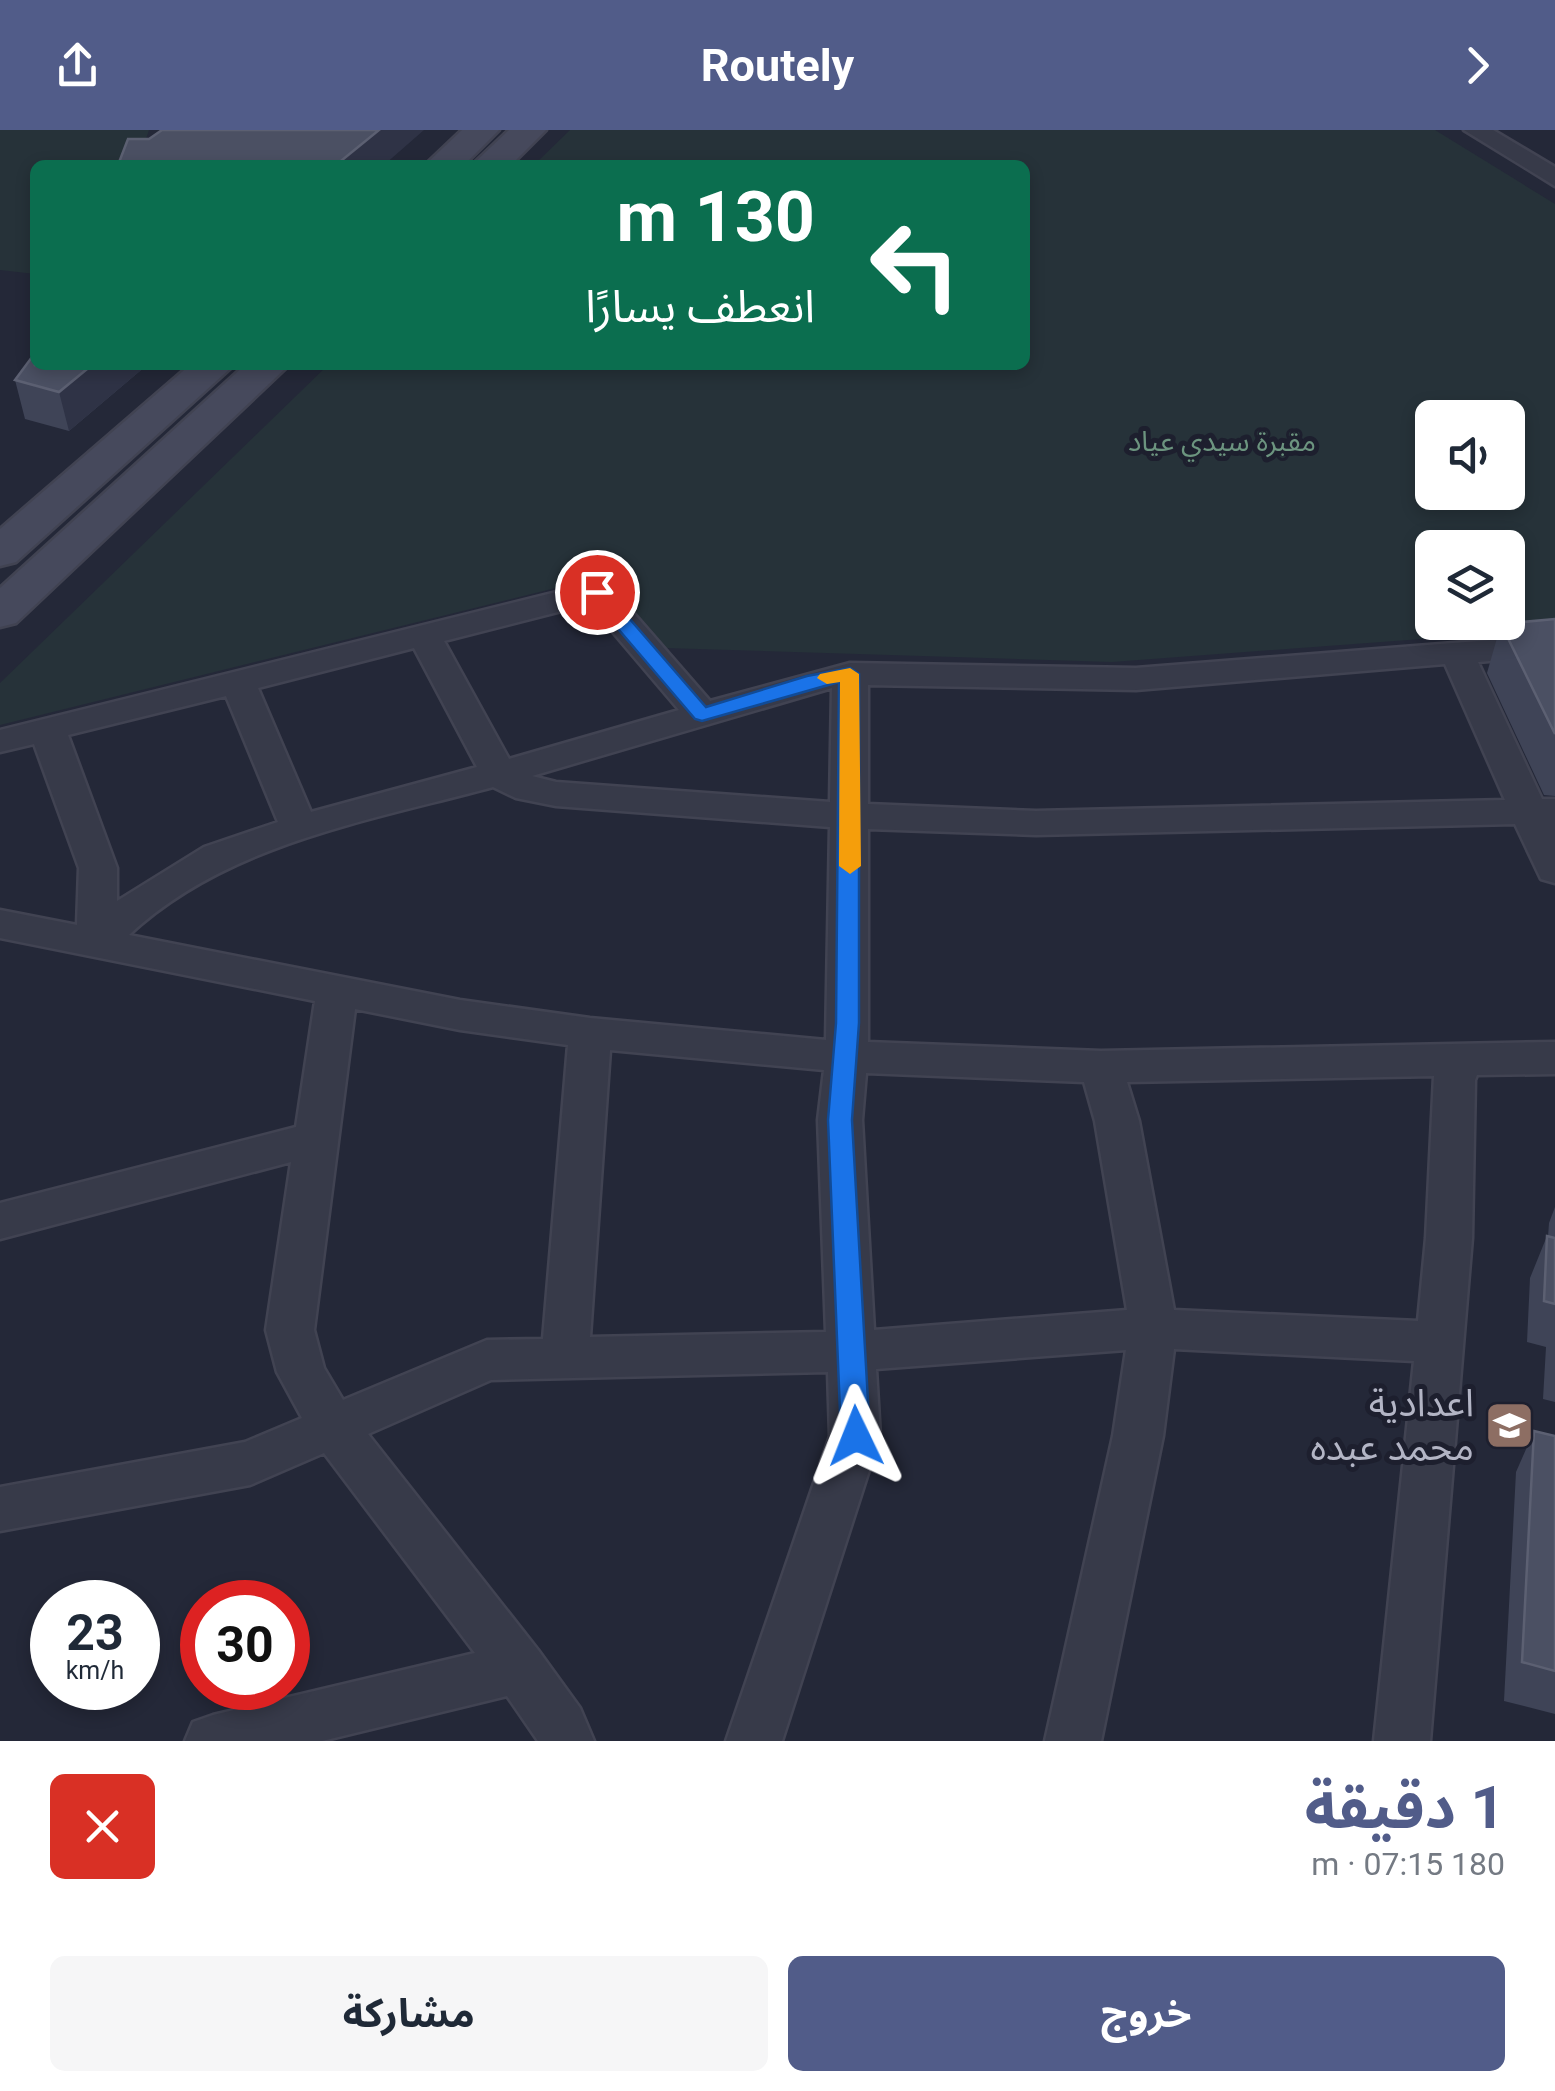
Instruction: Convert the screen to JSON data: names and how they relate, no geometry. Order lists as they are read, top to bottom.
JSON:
{
  "parks": ["مقبرة سيدي عياد"],
  "places": {
    "school or university": ["اعدادية محمد عبده"]
  },
  "page": {
    "header": "Routely",
    "turn": ["130 m", "انعطف يسارًا"],
    "speed": "23 km/h",
    "limit": "30",
    "heading": ["1 دقيقة", "180 m · 07:15"],
    "buttons": ["خروج", "مشاركة"]
  }
}
